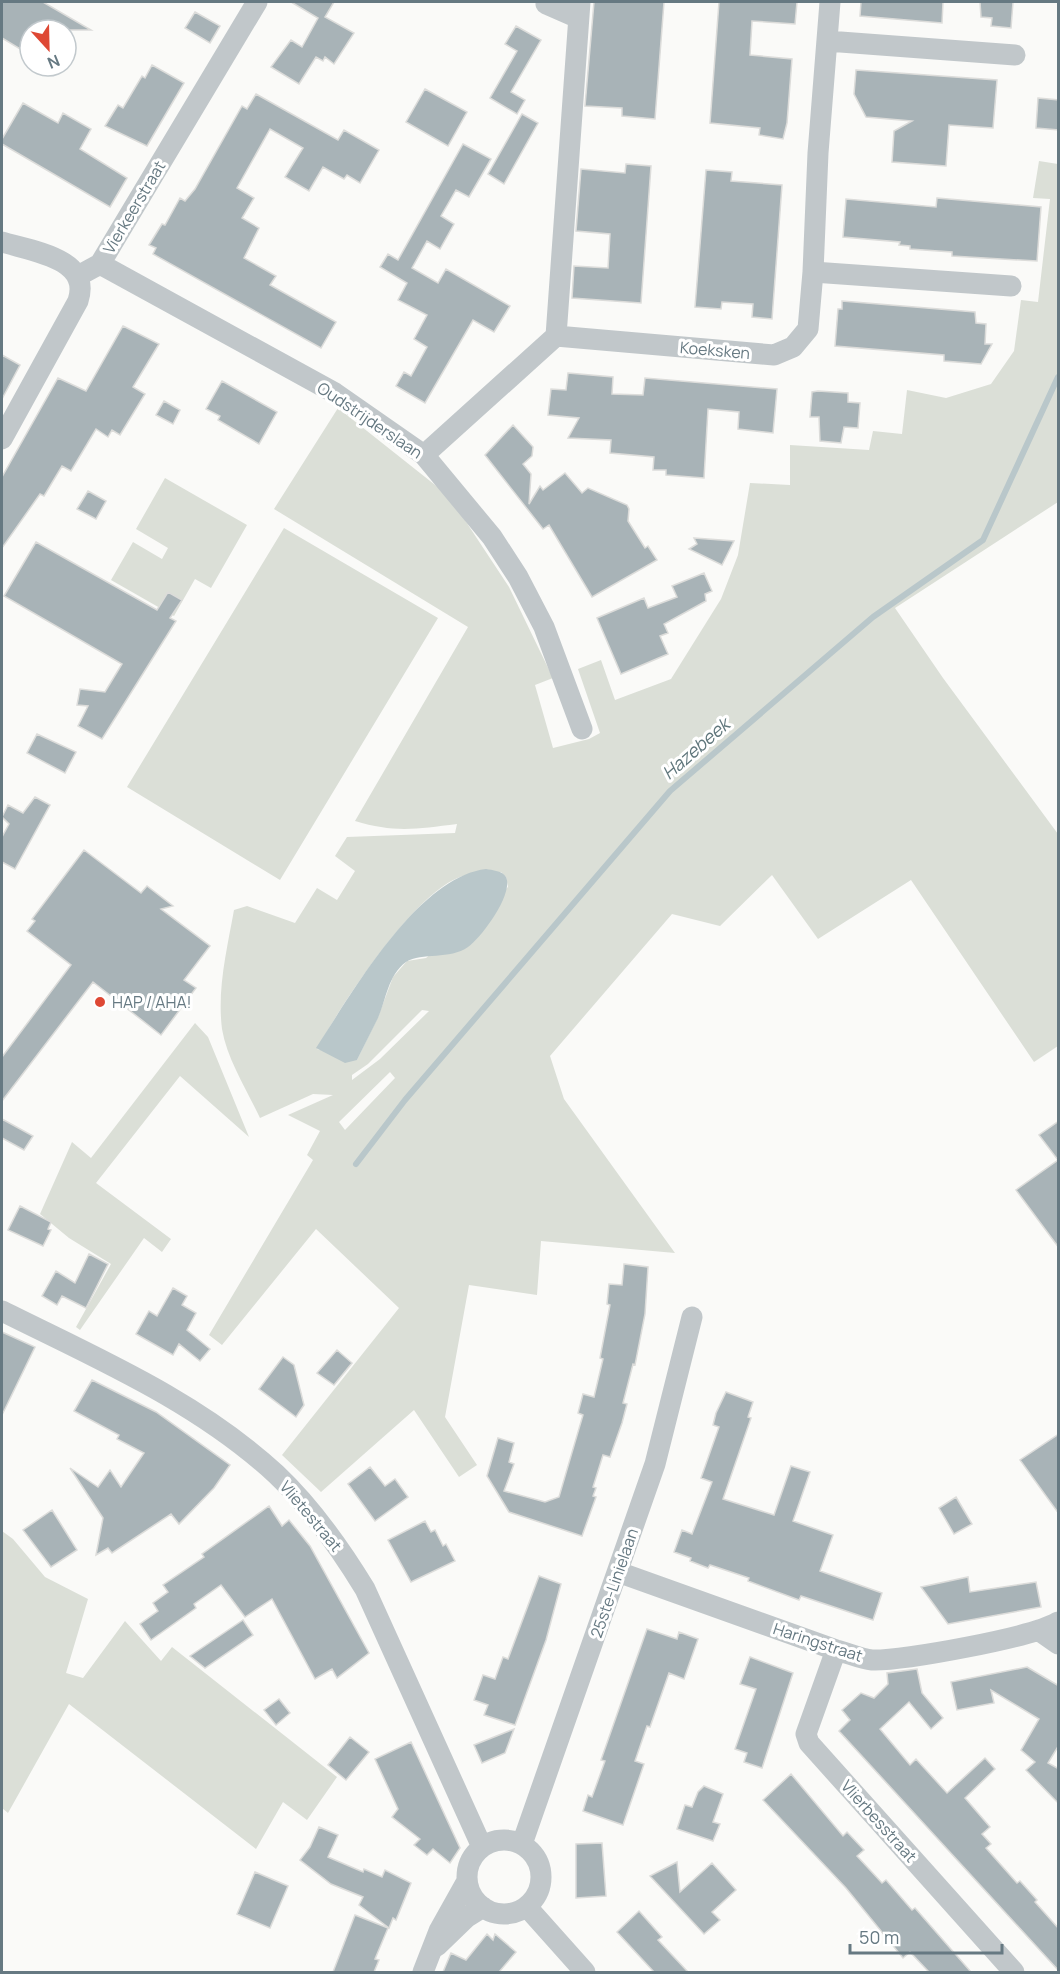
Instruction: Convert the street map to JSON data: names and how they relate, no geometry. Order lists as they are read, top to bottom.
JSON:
{
  "streets": {
    "street": [
      "Vierkeerstraat",
      "Koeksken",
      "Oudstrijderslaan",
      "Vlietestraat",
      "25ste-Linielaan",
      "Haringstraat",
      "Vlierbesstraat"
    ]
  },
  "crossings": [
    ["Vierkeerstraat", "Oudstrijderslaan"],
    ["Vlietestraat", "25ste-Linielaan"],
    ["25ste-Linielaan", "Haringstraat"],
    ["Haringstraat", "Vlierbesstraat"]
  ],
  "water": ["Hazebeek"],
  "places": ["HAP / AHA!"],
  "scale_bar": "50 m",
  "north": "bottom"
}
